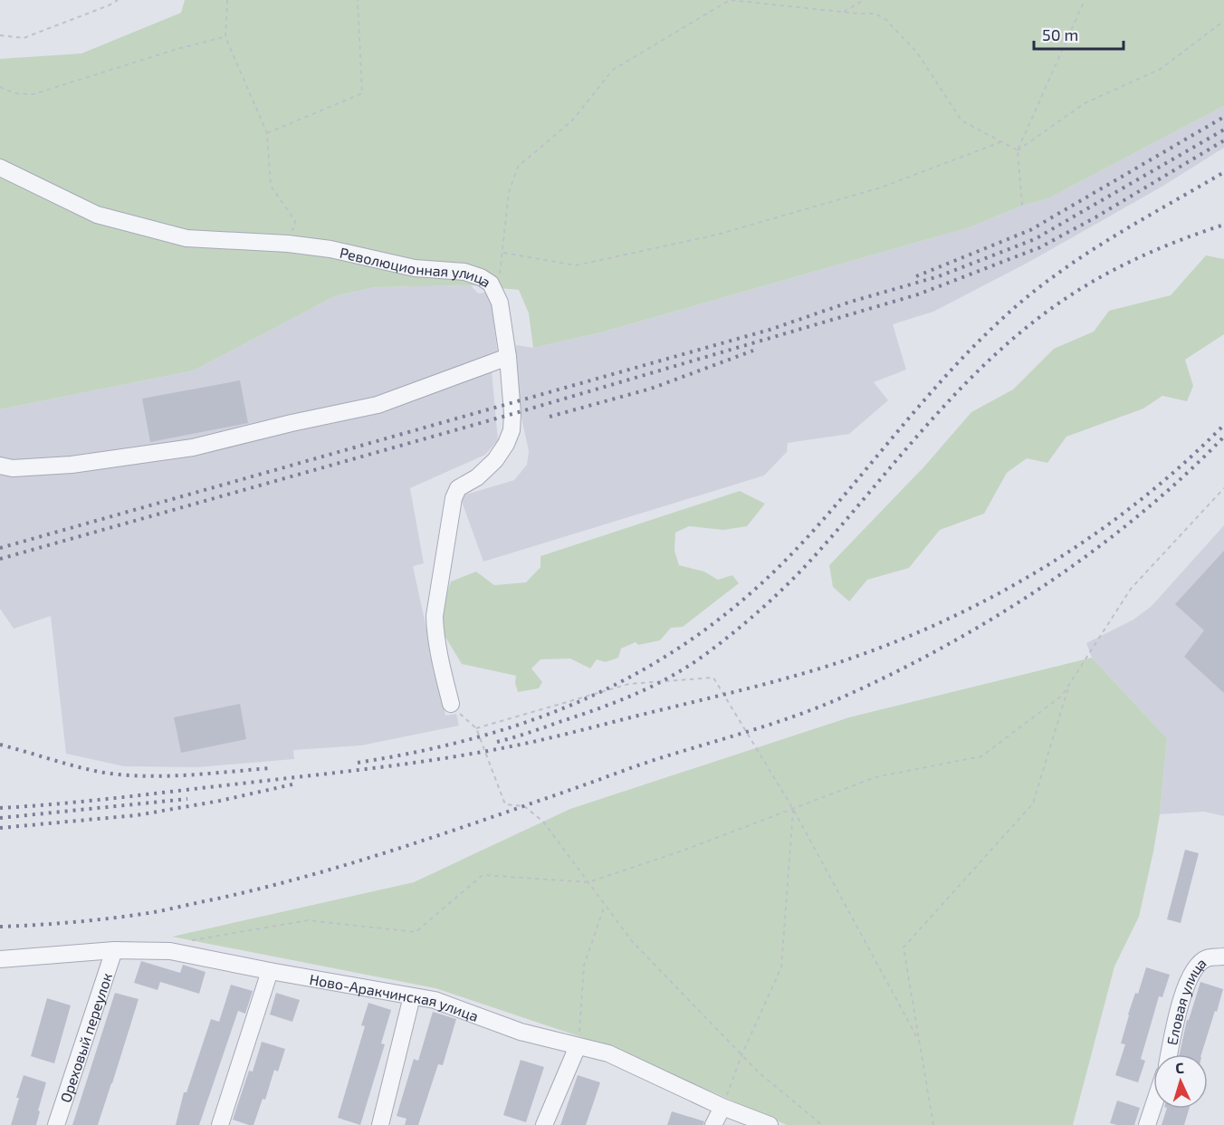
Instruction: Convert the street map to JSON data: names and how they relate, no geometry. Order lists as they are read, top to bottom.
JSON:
{
  "streets": {
    "street": [
      "Революционная улица",
      "Ново-Аракчинская улица",
      "Еловая улица",
      "Ореховый переулок"
    ]
  },
  "crossings": [
    ["Ново-Аракчинская улица", "Ореховый переулок"]
  ],
  "scale_bar": "50 m",
  "north": "top"
}
